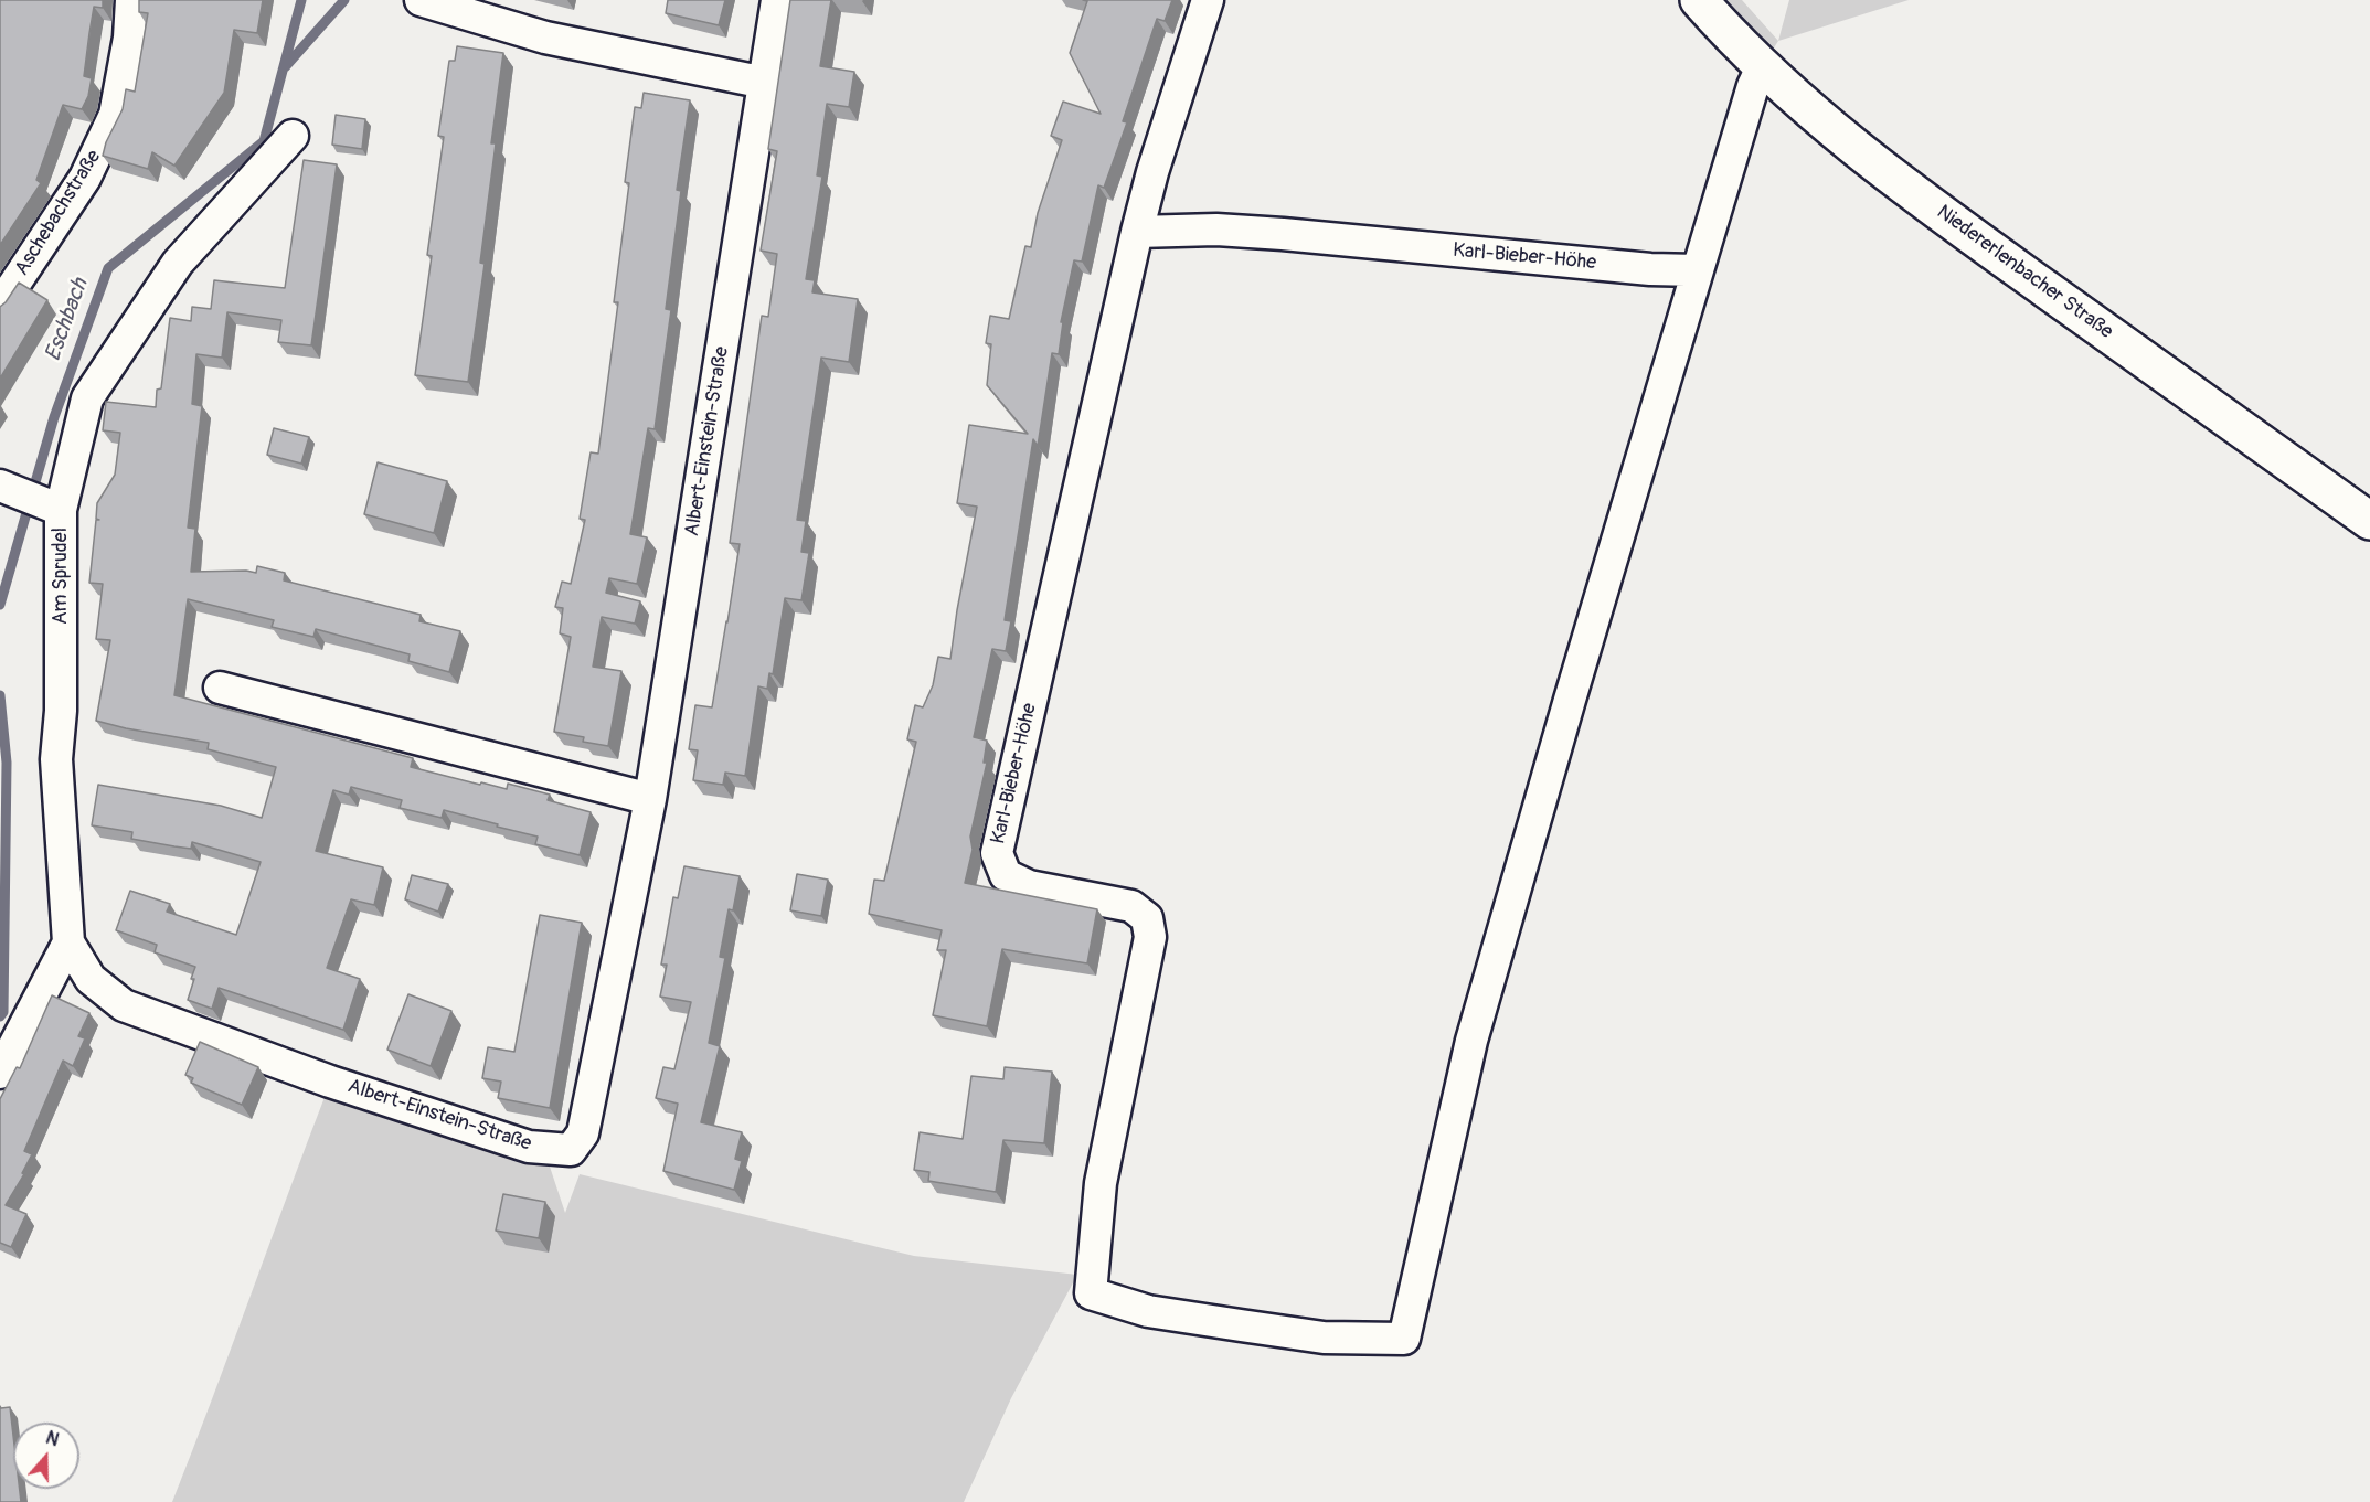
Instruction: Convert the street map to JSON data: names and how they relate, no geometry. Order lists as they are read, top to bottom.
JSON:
{
  "streets": {
    "street": [
      "Aschebachstraße",
      "Karl-Bieber-Höhe",
      "Niedererlenbacher Straße",
      "Albert-Einstein-Straße",
      "Am Sprudel"
    ]
  },
  "crossings": [
    ["Albert-Einstein-Straße", "Am Sprudel"]
  ],
  "water": ["Eschbach"],
  "north": "top"
}
